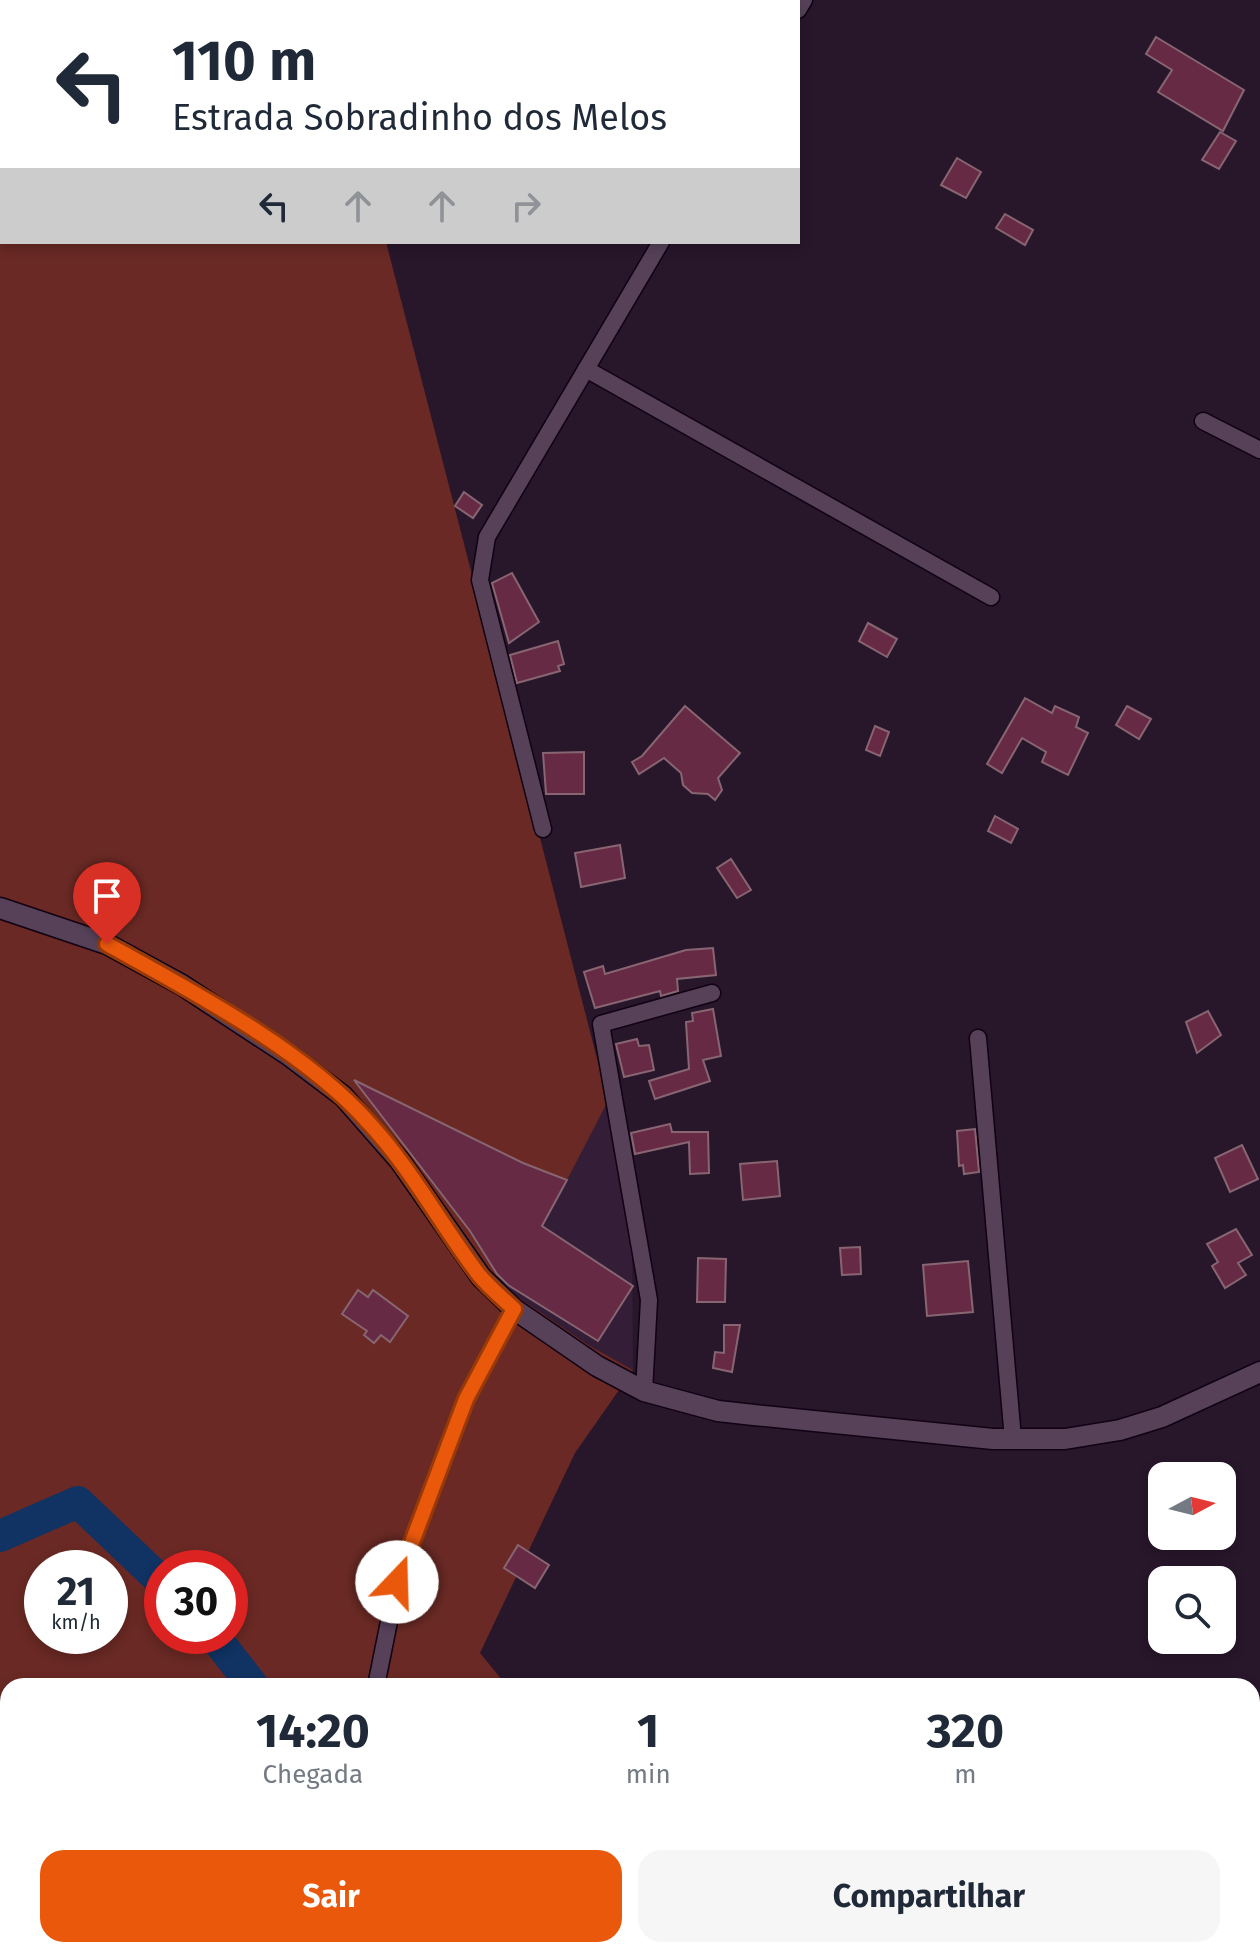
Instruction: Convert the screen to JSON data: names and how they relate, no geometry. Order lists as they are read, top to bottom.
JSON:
{
  "north": "right",
  "page": {
    "turn": ["110 m", "Estrada Sobradinho dos Melos"],
    "speed": "21 km/h",
    "limit": "30",
    "eta": [
      "14:20",
      "Chegada",
      "1",
      "min",
      "320",
      "m"
    ],
    "buttons": ["Sair", "Compartilhar"]
  }
}
